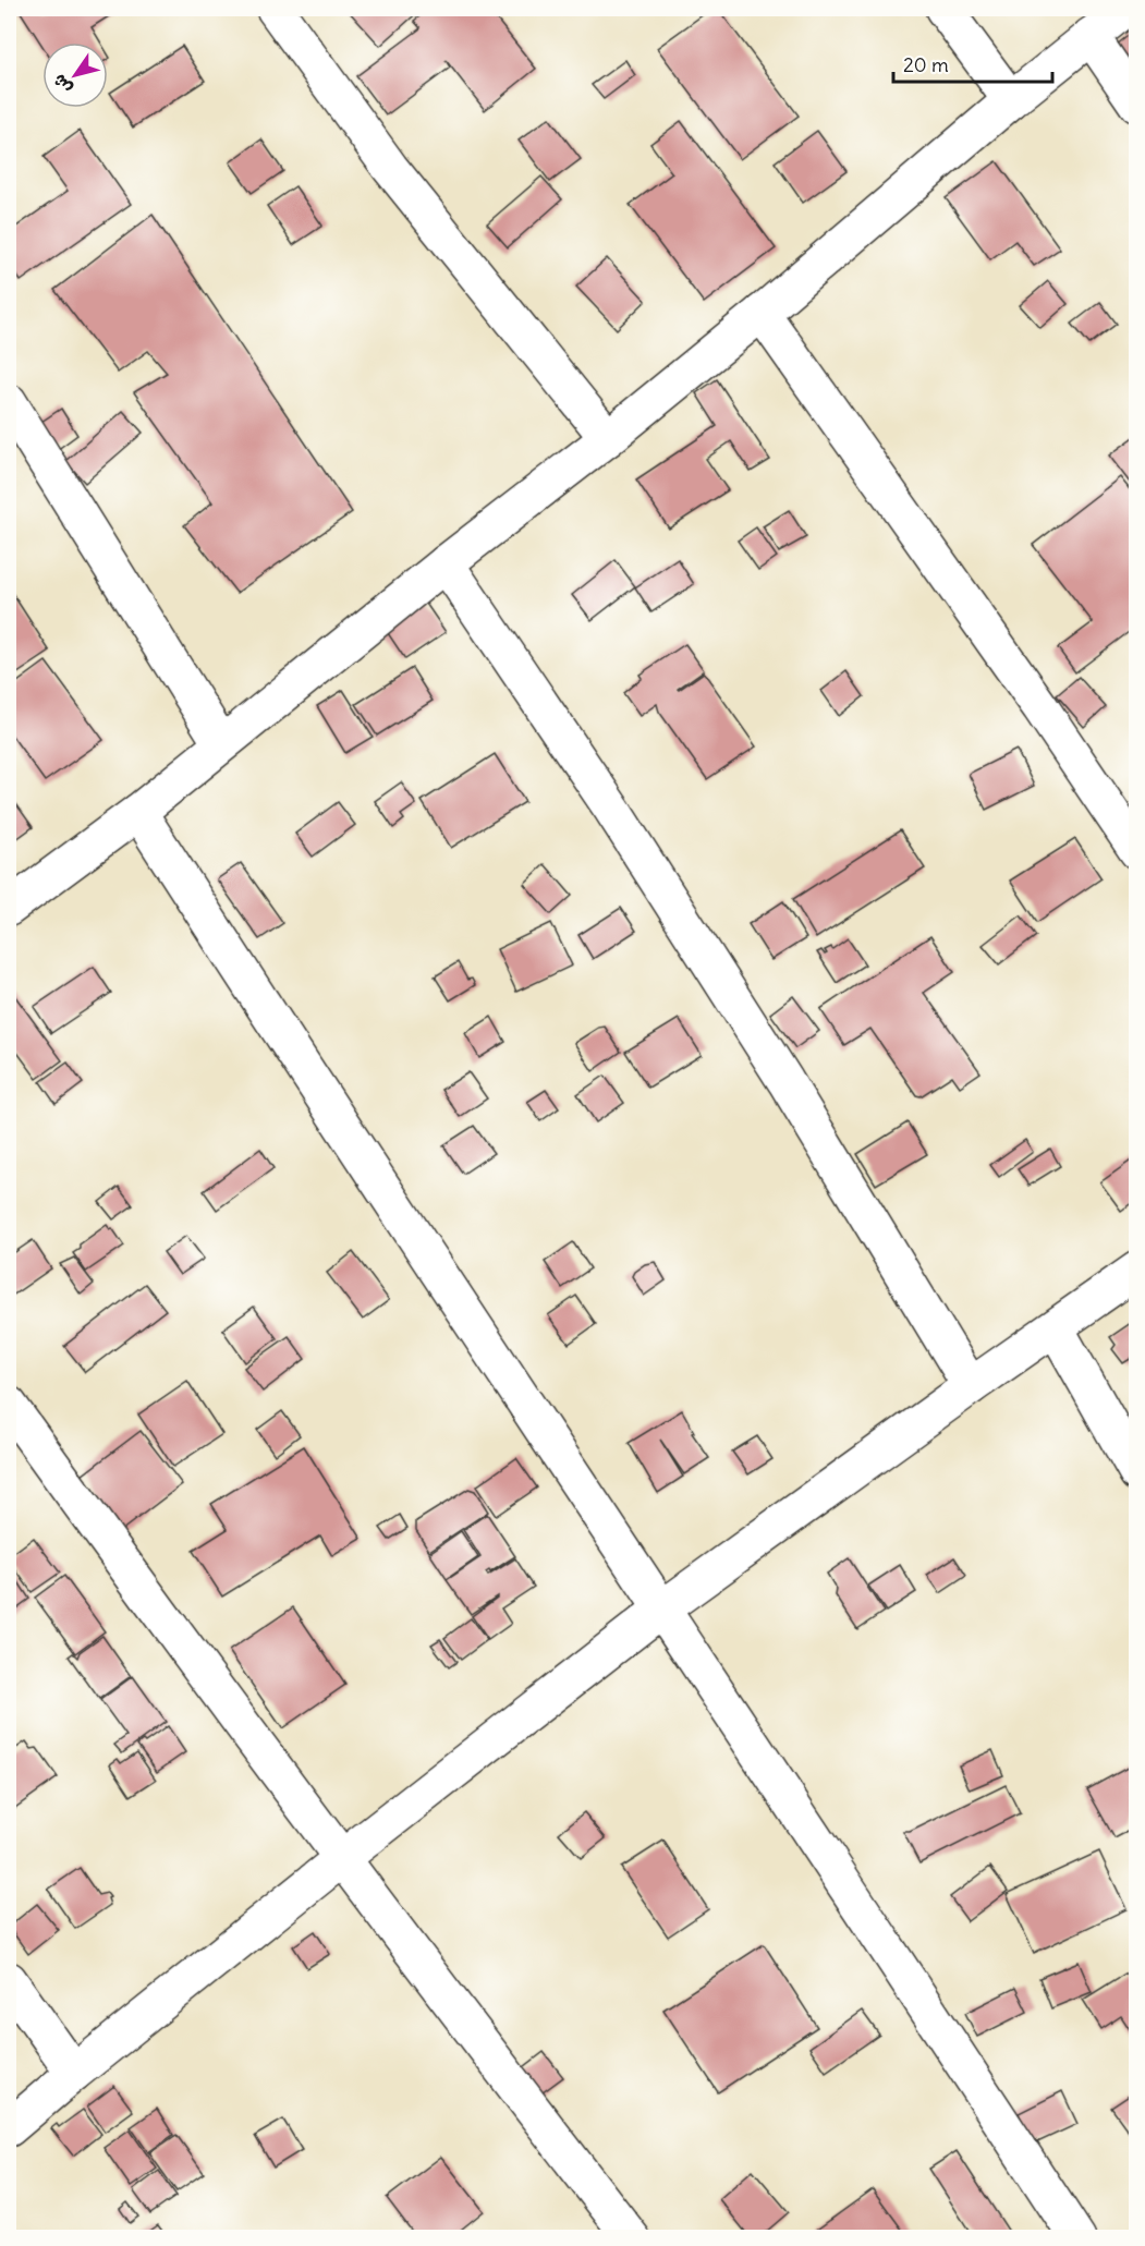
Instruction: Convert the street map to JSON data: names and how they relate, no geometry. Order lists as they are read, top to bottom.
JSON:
{
  "scale_bar": "20 m",
  "north": "bottom left"
}
